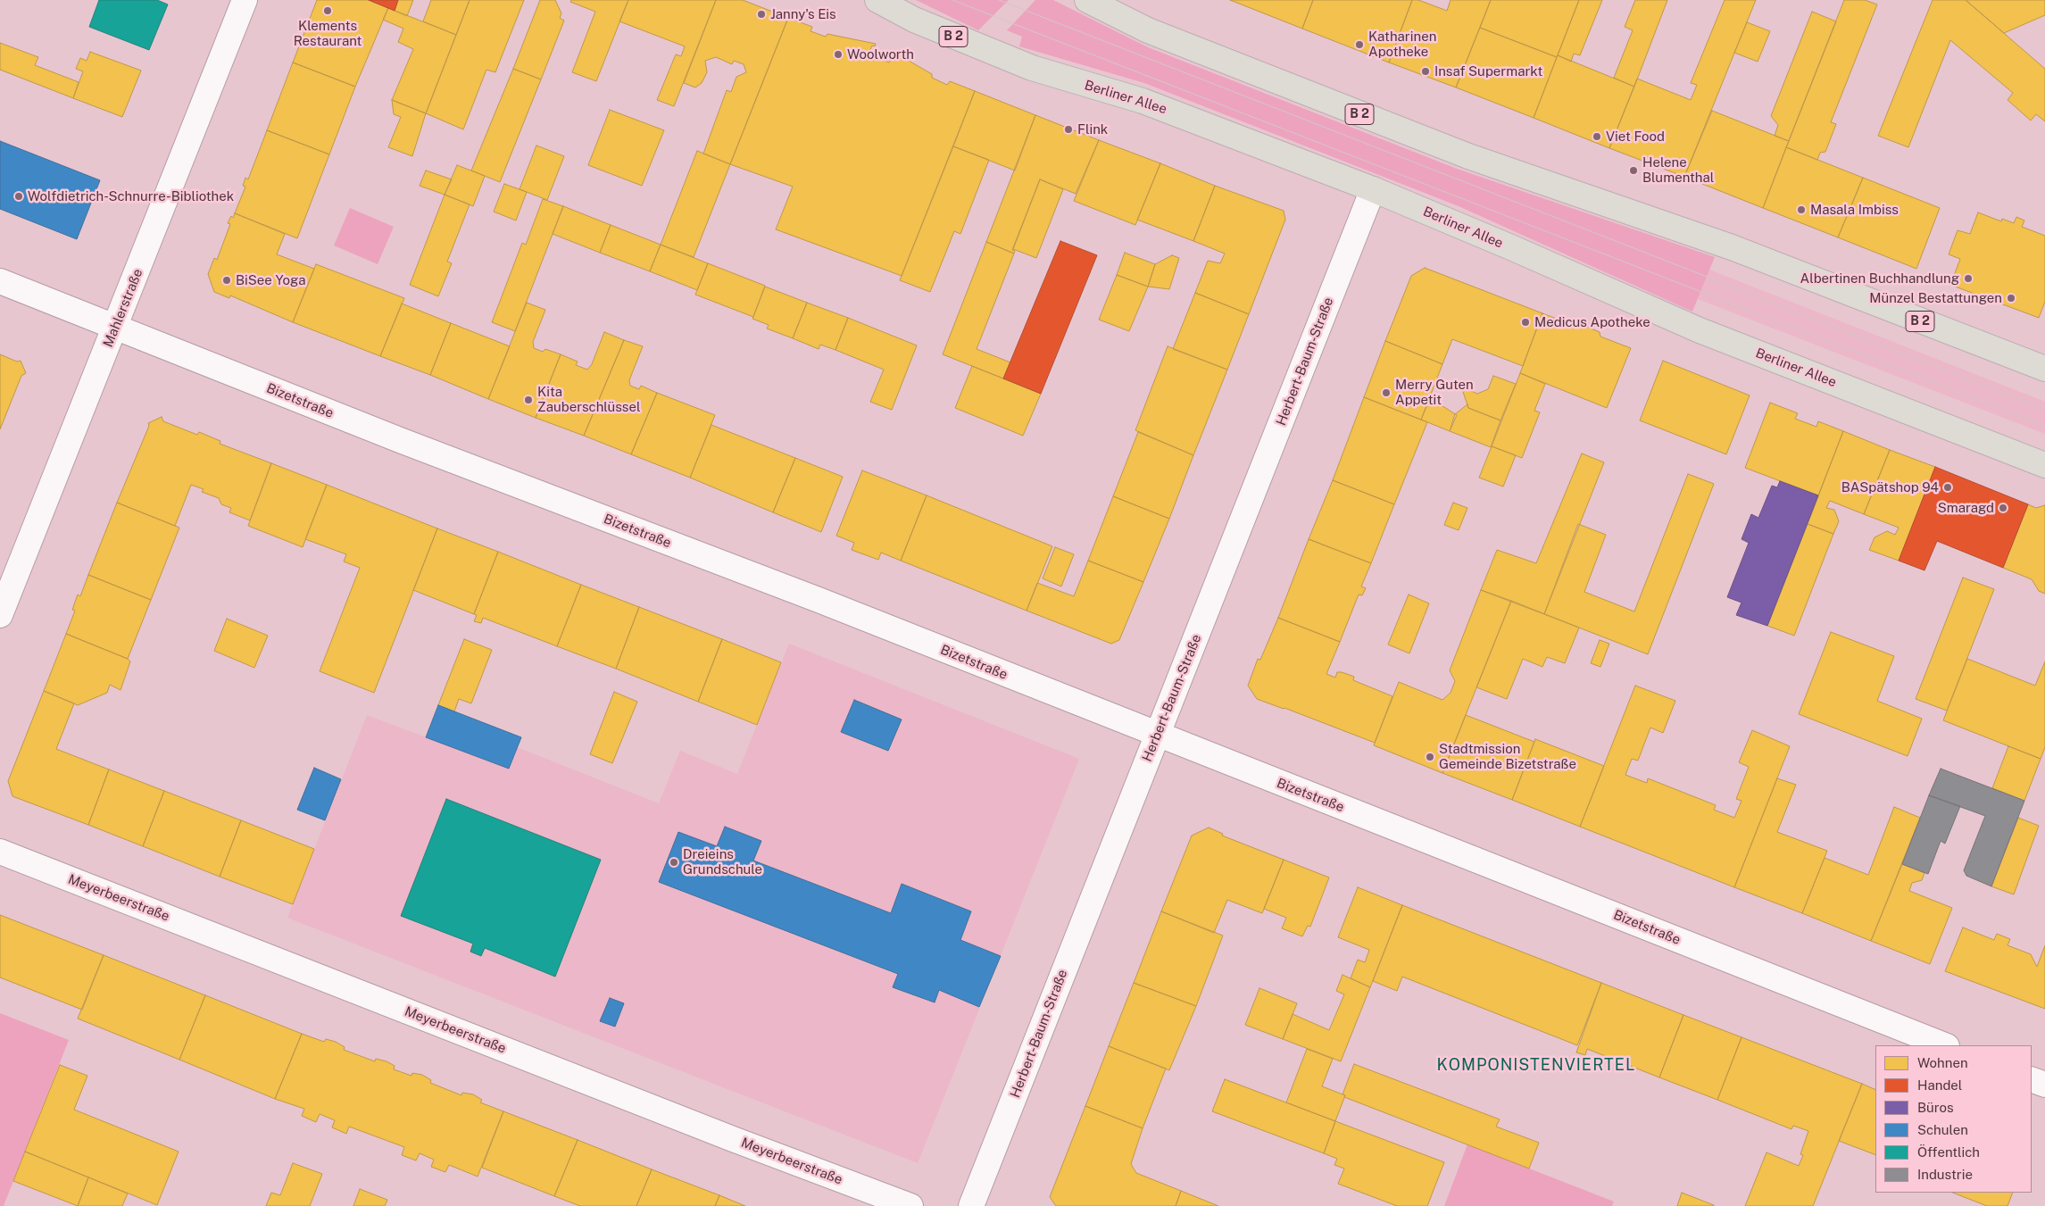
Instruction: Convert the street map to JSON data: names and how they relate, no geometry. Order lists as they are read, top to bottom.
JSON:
{
  "streets": {
    "main road": ["B 2", "Berliner Allee"],
    "street": [
      "Mahlerstraße",
      "Herbert-Baum-Straße",
      "Bizetstraße",
      "Meyerbeerstraße"
    ]
  },
  "crossings": [
    ["Berliner Allee", "Herbert-Baum-Straße"],
    ["Mahlerstraße", "Bizetstraße"],
    ["Herbert-Baum-Straße", "Bizetstraße"]
  ],
  "districts": ["KOMPONISTENVIERTEL"],
  "places": [
    "Klements Restaurant",
    "Janny's Eis",
    "Katharinen Apotheke",
    "Woolworth",
    "Insaf Supermarkt",
    "Flink",
    "Viet Food",
    "Helene Blumenthal",
    "Wolfdietrich-Schnurre-Bibliothek",
    "Masala Imbiss",
    "Albertinen Buchhandlung",
    "BiSee Yoga",
    "Münzel Bestattungen",
    "Medicus Apotheke",
    "Merry Guten Appetit",
    "Kita Zauberschlüssel",
    "BASpätshop 94",
    "Smaragd",
    "Stadtmission Gemeinde Bizetstraße",
    "Dreieins Grundschule"
  ],
  "legend": [
    "Wohnen",
    "Handel",
    "Büros",
    "Schulen",
    "Öffentlich",
    "Industrie"
  ]
}
